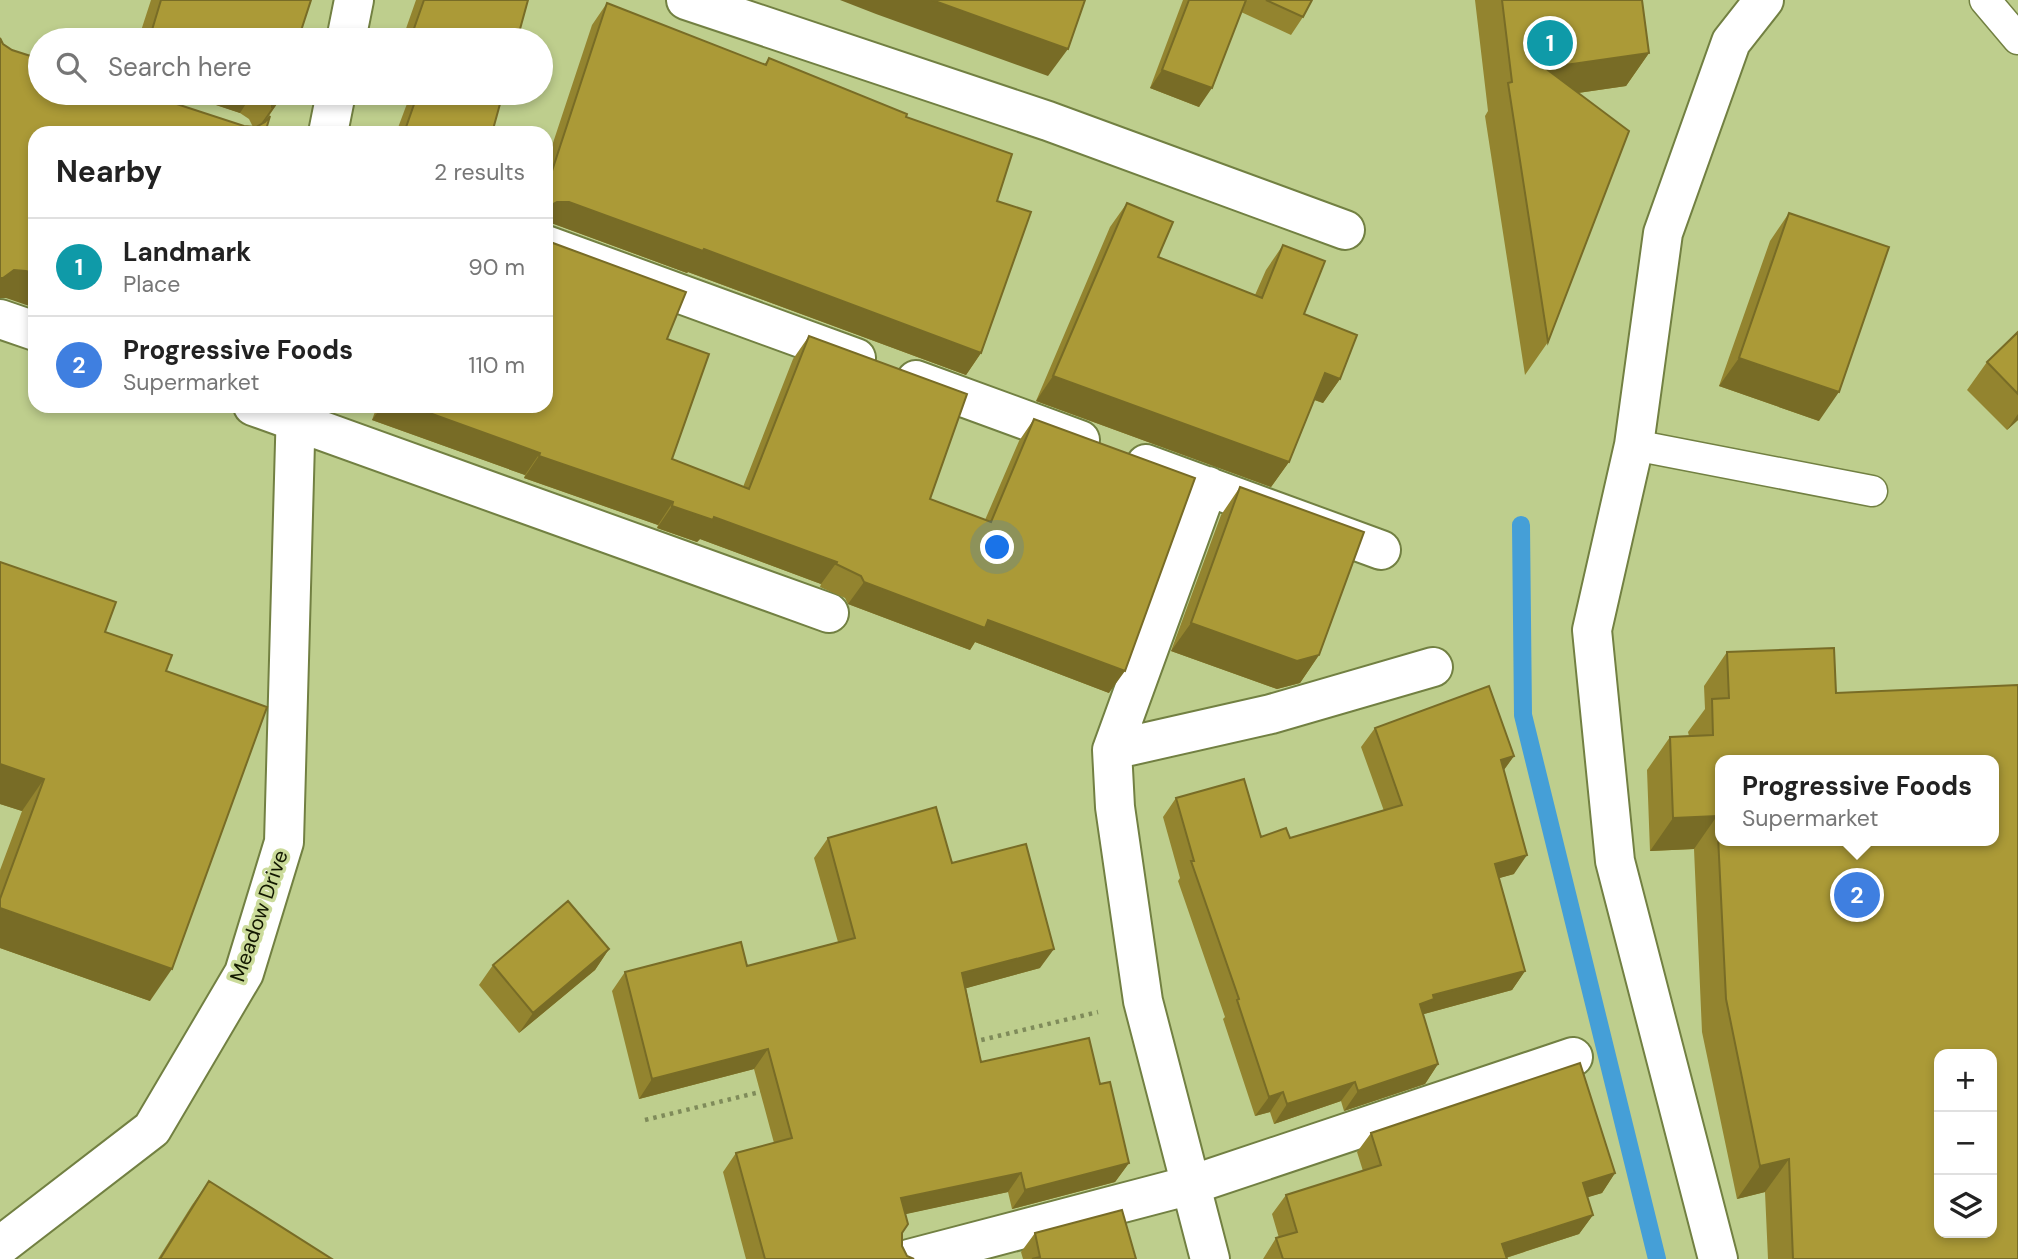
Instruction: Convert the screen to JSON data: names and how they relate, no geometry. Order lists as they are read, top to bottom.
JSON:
{
  "streets": {
    "street": ["Meadow Drive"]
  },
  "page": {
    "pins": ["1", "2"],
    "search": "Search here",
    "heading": ["Nearby", "2 results"],
    "list": [
      {
        "mark": "1",
        "name": "Landmark",
        "note": "Place",
        "value": "90 m"
      },
      {
        "mark": "2",
        "name": "Progressive Foods",
        "note": "Supermarket",
        "value": "110 m"
      }
    ],
    "popup": ["Progressive Foods", "Supermarket"],
    "map_buttons": ["+", "−"]
  }
}
